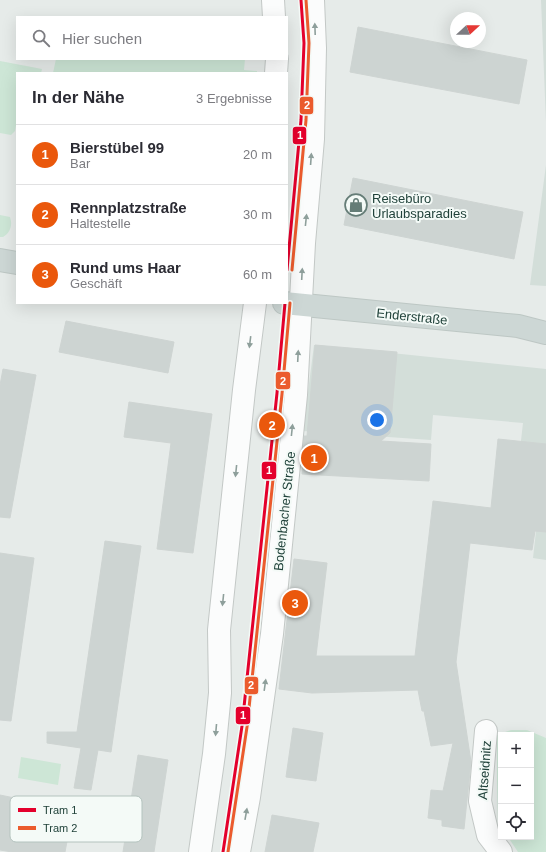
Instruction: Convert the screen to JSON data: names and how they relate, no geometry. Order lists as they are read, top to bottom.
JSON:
{
  "streets": {
    "main road": ["Enderstraße"],
    "street": ["Bodenbacher Straße", "Altseidnitz"]
  },
  "crossings": [
    ["Enderstraße", "Bodenbacher Straße"]
  ],
  "places": {
    "shop": ["Reisebüro Urlaubsparadies"]
  },
  "lines": ["tram line 1", "tram line 2"],
  "legend": ["Tram 1", "Tram 2"],
  "north": "right",
  "page": {
    "search": "Hier suchen",
    "heading": ["In der Nähe", "3 Ergebnisse"],
    "list": [
      {
        "mark": "1",
        "name": "Bierstübel 99",
        "note": "Bar",
        "value": "20 m"
      },
      {
        "mark": "2",
        "name": "Rennplatzstraße",
        "note": "Haltestelle",
        "value": "30 m"
      },
      {
        "mark": "3",
        "name": "Rund ums Haar",
        "note": "Geschäft",
        "value": "60 m"
      }
    ],
    "pins": ["2", "1", "3"],
    "map_buttons": ["+", "−"]
  }
}
